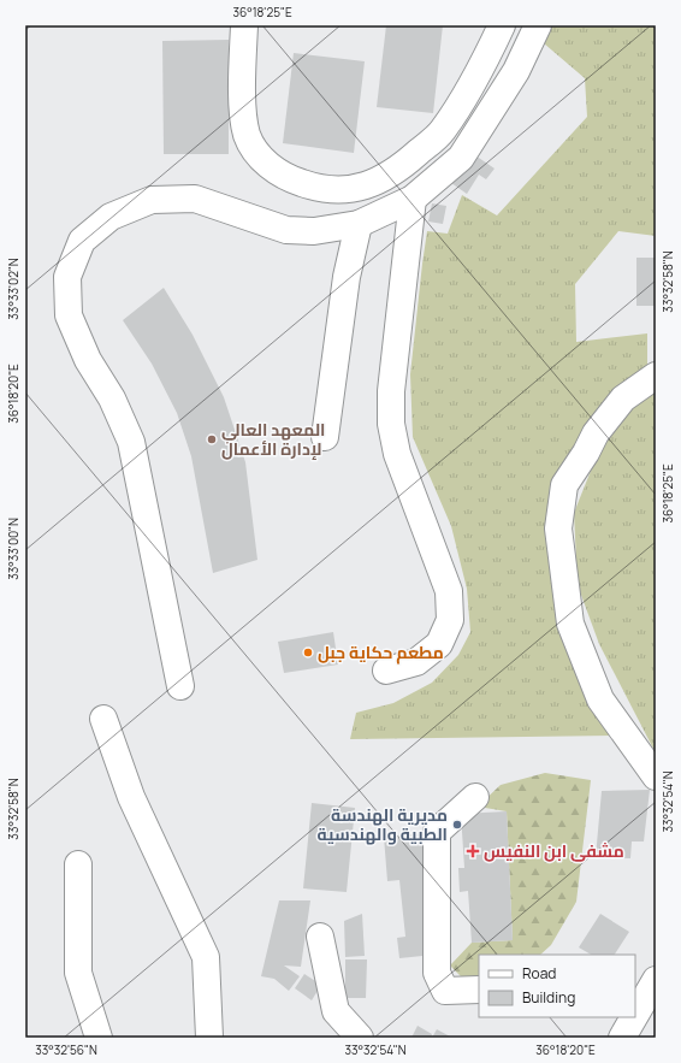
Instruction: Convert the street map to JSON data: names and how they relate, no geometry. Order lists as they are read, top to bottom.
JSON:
{
  "places": {
    "other": ["المعهد العالي لإدارة الأعمال", "مطعم حكاية جبل", "مديرية الهندسة الطبية والهندسية"],
    "health": ["مشفى ابن النفيس"]
  },
  "legend": ["Road", "Building"],
  "coordinates": [
    "36°18'25\"E",
    "33°32'58\"N",
    "33°33'02\"N",
    "36°18'20\"E",
    "33°33'00\"N",
    "33°32'54\"N",
    "33°32'56\"N"
  ]
}
